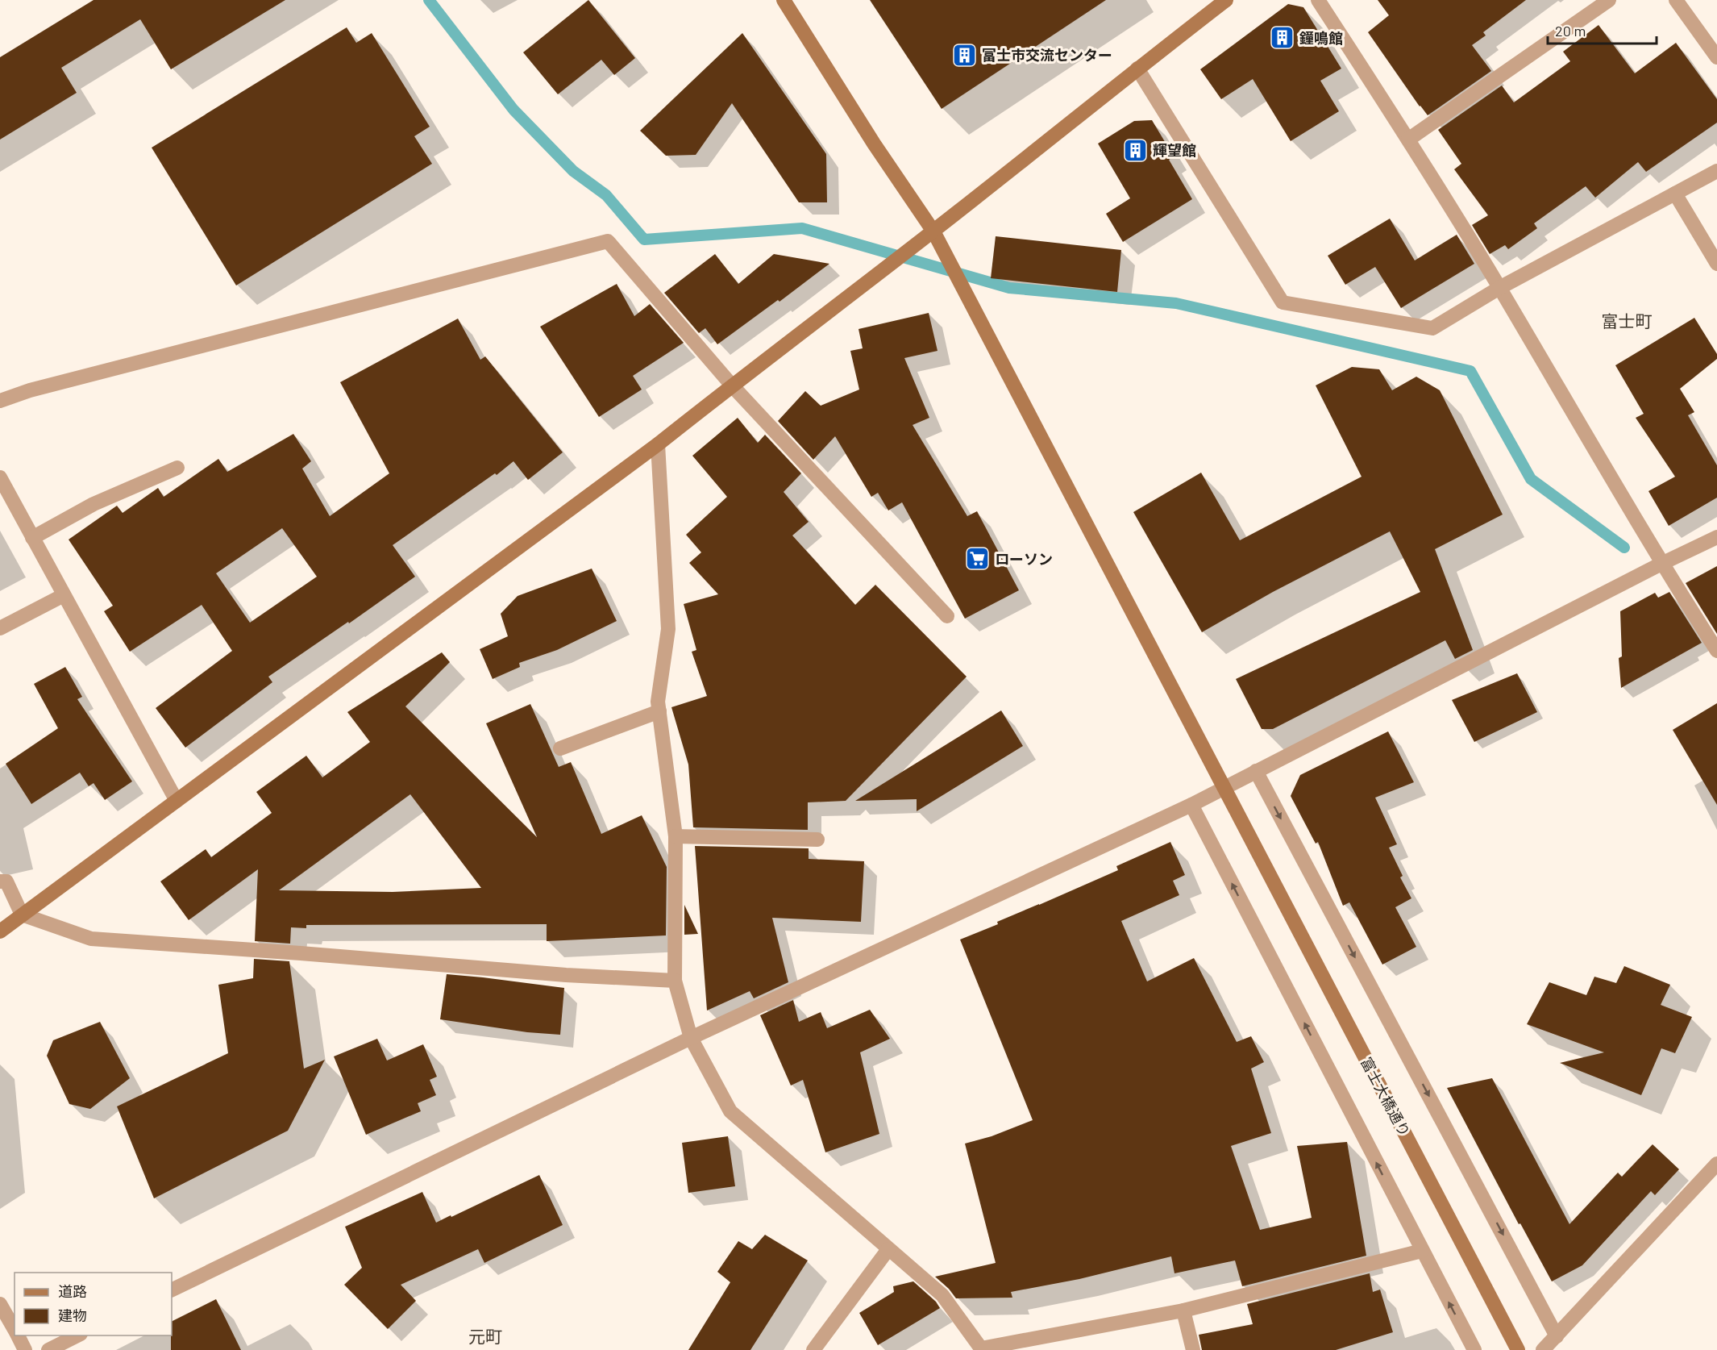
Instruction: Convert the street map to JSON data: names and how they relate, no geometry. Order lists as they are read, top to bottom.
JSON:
{
  "streets": {
    "street": ["富士大橋通り"]
  },
  "districts": ["富士町", "元町"],
  "places": {
    "building": ["鐘鳴館", "富士市交流センター", "輝望館"],
    "supermarket": ["ローソン"]
  },
  "legend": ["道路", "建物"],
  "scale_bar": "20 m"
}
